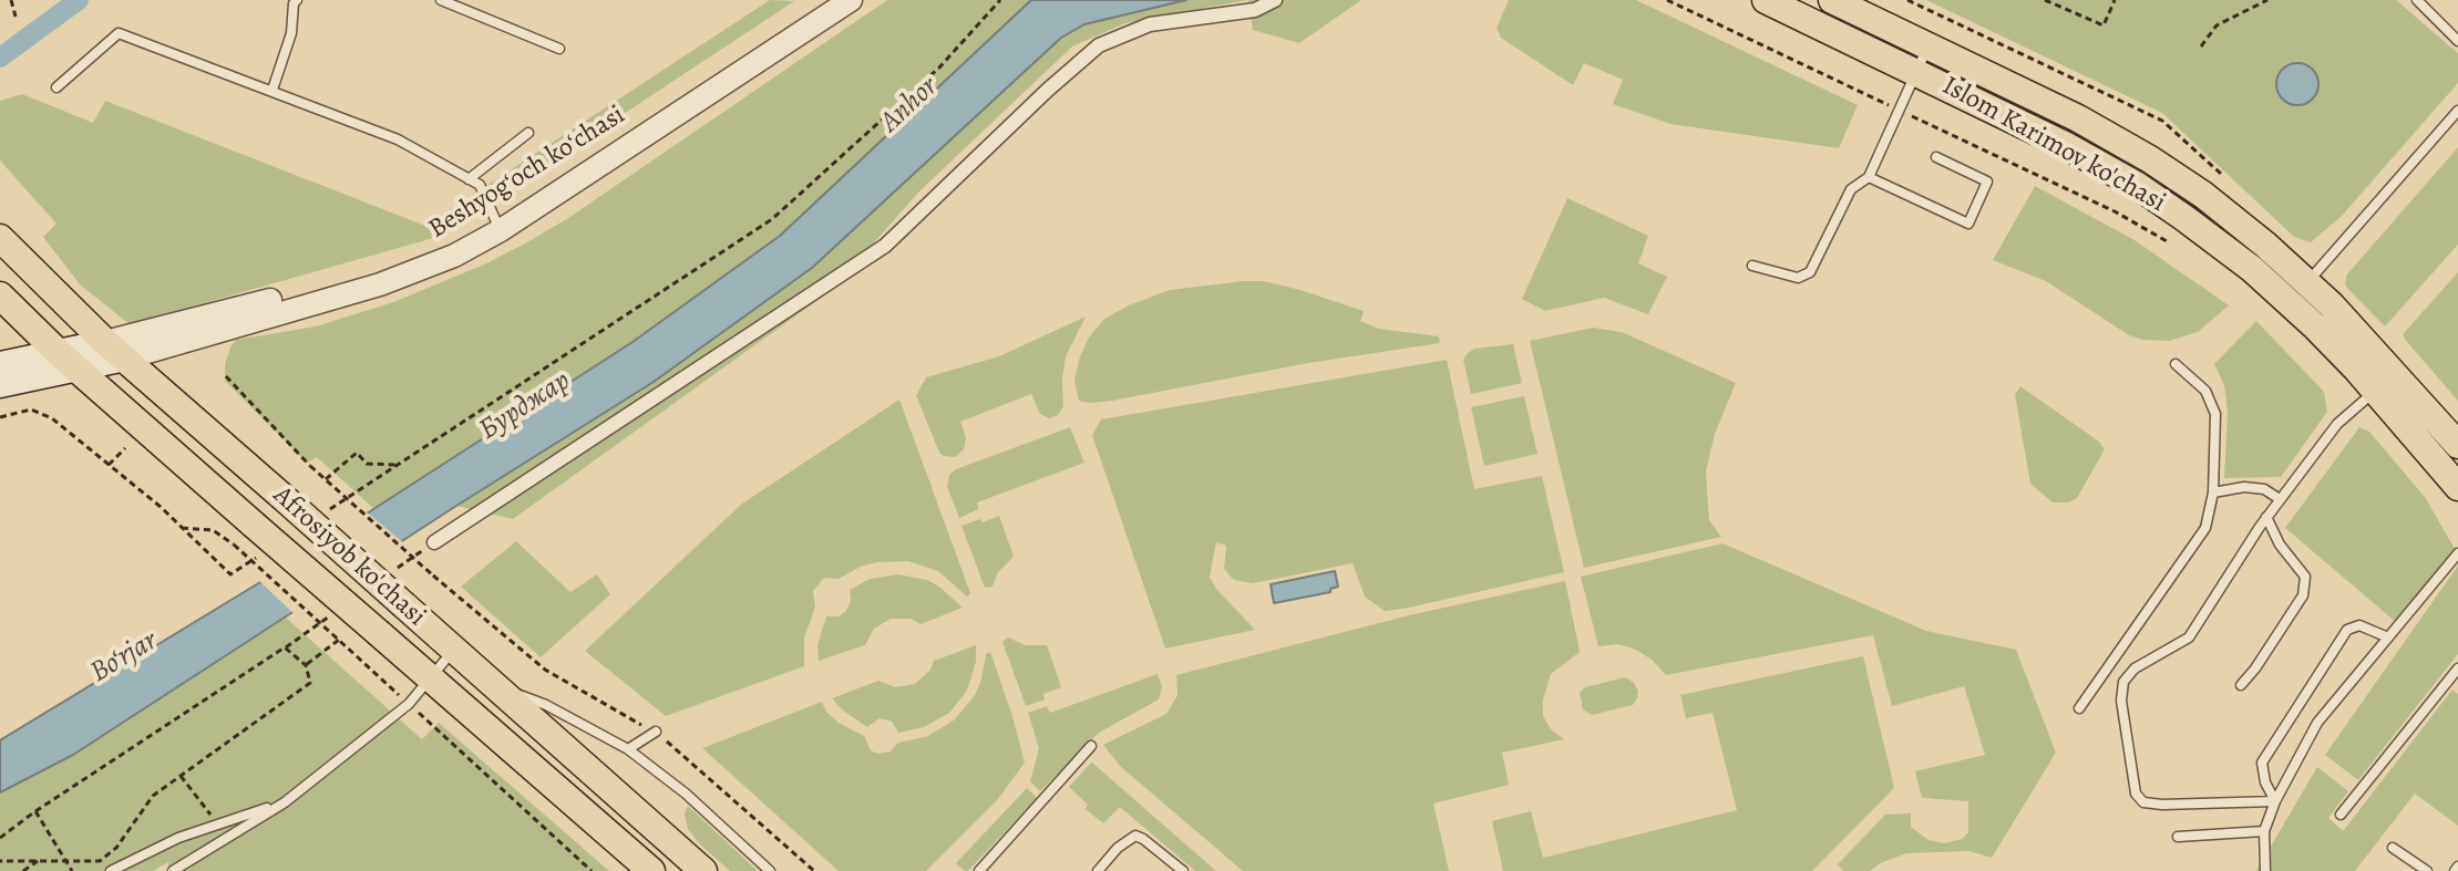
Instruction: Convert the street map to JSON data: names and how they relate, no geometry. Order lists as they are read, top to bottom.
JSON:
{
  "streets": {
    "main road": ["Islom Karimov ko'chasi", "Beshyogʻoch koʻchasi", "Afrosiyob ko'chasi"]
  },
  "crossings": [
    ["Beshyogʻoch koʻchasi", "Afrosiyob ko'chasi"]
  ],
  "water": ["Anhor", "Бурджар", "Bo‘rjar"]
}
